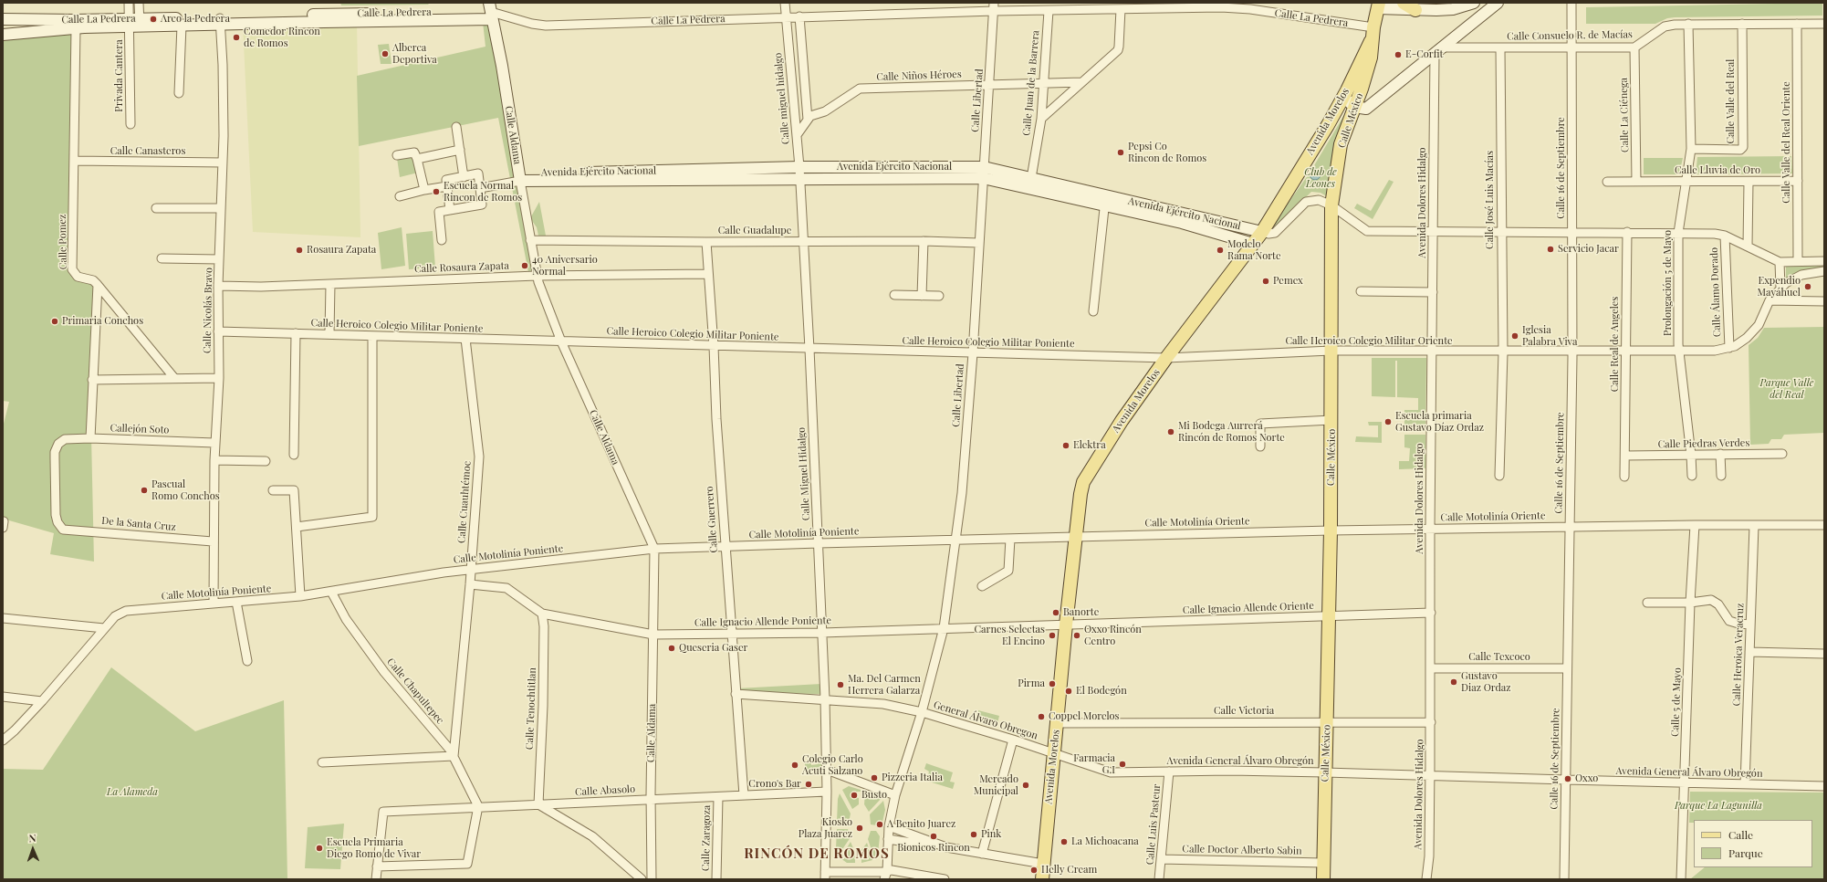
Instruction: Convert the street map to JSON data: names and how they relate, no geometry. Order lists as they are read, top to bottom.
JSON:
{
  "streets": {
    "main road": [
      "Calle La Pedrera",
      "Calle México",
      "Avenida Morelos",
      "Calle Aldama",
      "Avenida Ejército Nacional"
    ],
    "street": [
      "Calle Consuelo R. de Macías",
      "Privada Cantera",
      "Calle Niños Héroes",
      "Calle Juan de la Barrera",
      "Calle miguel hidalgo",
      "Calle Libertad",
      "Calle Valle del Real",
      "Calle La Ciénega",
      "Calle Valle del Real Oriente",
      "Calle Canasteros",
      "Calle 16 de Septiembre",
      "Calle Lluvia de Oro",
      "Calle José Luis Macías",
      "Avenida Dolores Hidalgo",
      "Calle Guadalupe",
      "Calle Pomez",
      "Calle Rosaura Zapata",
      "Prolongación 5 de Mayo",
      "Calle Álamo Dorado",
      "Calle Nicolás Bravo",
      "Calle Heroico Colegio Militar Poniente",
      "Calle Heroico Colegio Militar Oriente",
      "Calle Real de Angeles",
      "Callejón Soto",
      "Calle Piedras Verdes",
      "Calle Miguel Hidalgo",
      "Calle Cuauhtémoc",
      "Calle Motolinía Oriente",
      "Calle Guerrero",
      "De la Santa Cruz",
      "Calle Motolinía Poniente",
      "Calle Ignacio Allende Oriente",
      "Calle Ignacio Allende Poniente",
      "Calle Heroica Veracruz",
      "Calle Texcoco",
      "Calle Chapultepec",
      "Calle 5 de Mayo",
      "Calle Tenochtitlan",
      "Calle Victoria",
      "General Álvaro Obregon",
      "Avenida General Álvaro Obregón",
      "Calle Abasolo",
      "Calle Luis Pasteur",
      "Calle Zaragoza",
      "Calle Doctor Alberto Sabin"
    ]
  },
  "crossings": [
    ["Calle La Pedrera", "Privada Cantera"],
    ["Calle La Pedrera", "Calle Juan de la Barrera"],
    ["Calle La Pedrera", "Calle miguel hidalgo"],
    ["Calle La Pedrera", "Calle Libertad"],
    ["Calle La Pedrera", "Calle Aldama"],
    ["Calle La Pedrera", "Calle Pomez"],
    ["Calle La Pedrera", "Calle Nicolás Bravo"],
    ["Calle Consuelo R. de Macías", "Calle Valle del Real"],
    ["Calle Consuelo R. de Macías", "Calle La Ciénega"],
    ["Calle Consuelo R. de Macías", "Calle Valle del Real Oriente"],
    ["Calle Consuelo R. de Macías", "Calle 16 de Septiembre"],
    ["Calle Consuelo R. de Macías", "Calle José Luis Macías"],
    ["Calle Consuelo R. de Macías", "Avenida Dolores Hidalgo"],
    ["Calle Consuelo R. de Macías", "Prolongación 5 de Mayo"],
    ["Calle Niños Héroes", "Calle Juan de la Barrera"],
    ["Calle Niños Héroes", "Calle Libertad"],
    ["Calle Juan de la Barrera", "Avenida Ejército Nacional"],
    ["Calle miguel hidalgo", "Avenida Ejército Nacional"],
    ["Calle miguel hidalgo", "Calle Miguel Hidalgo"],
    ["Calle Libertad", "Avenida Ejército Nacional"],
    ["Calle Libertad", "Calle Guadalupe"],
    ["Calle Libertad", "Calle Heroico Colegio Militar Poniente"],
    ["Calle Libertad", "Calle Motolinía Poniente"],
    ["Calle Libertad", "Calle Ignacio Allende Poniente"],
    ["Calle Libertad", "General Álvaro Obregon"],
    ["Calle Valle del Real", "Prolongación 5 de Mayo"],
    ["Calle La Ciénega", "Calle Lluvia de Oro"],
    ["Calle México", "Avenida Morelos"],
    ["Calle México", "Calle Heroico Colegio Militar Oriente"],
    ["Calle México", "Calle Motolinía Oriente"],
    ["Calle México", "Calle Ignacio Allende Oriente"],
    ["Calle México", "Calle Victoria"],
    ["Calle México", "Avenida General Álvaro Obregón"],
    ["Calle México", "Calle Doctor Alberto Sabin"],
    ["Avenida Morelos", "Avenida Ejército Nacional"],
    ["Avenida Morelos", "Calle Heroico Colegio Militar Poniente"],
    ["Avenida Morelos", "Calle Heroico Colegio Militar Oriente"],
    ["Avenida Morelos", "Calle Motolinía Oriente"],
    ["Avenida Morelos", "Calle Motolinía Poniente"],
    ["Avenida Morelos", "Calle Ignacio Allende Oriente"],
    ["Avenida Morelos", "Calle Ignacio Allende Poniente"],
    ["Avenida Morelos", "Calle Victoria"],
    ["Avenida Morelos", "General Álvaro Obregon"],
    ["Avenida Morelos", "Avenida General Álvaro Obregón"],
    ["Calle Aldama", "Avenida Ejército Nacional"],
    ["Calle Aldama", "Calle Guadalupe"],
    ["Calle Aldama", "Calle Rosaura Zapata"],
    ["Calle Aldama", "Calle Heroico Colegio Militar Poniente"],
    ["Calle Aldama", "Calle Motolinía Poniente"],
    ["Calle Aldama", "Calle Ignacio Allende Poniente"],
    ["Calle Aldama", "Calle Abasolo"],
    ["Calle Valle del Real Oriente", "Calle Lluvia de Oro"],
    ["Calle Canasteros", "Calle Pomez"],
    ["Calle Canasteros", "Calle Nicolás Bravo"],
    ["Avenida Ejército Nacional", "Calle Miguel Hidalgo"],
    ["Calle 16 de Septiembre", "Calle Heroico Colegio Militar Oriente"],
    ["Calle 16 de Septiembre", "Calle Motolinía Oriente"],
    ["Calle 16 de Septiembre", "Calle Texcoco"],
    ["Calle 16 de Septiembre", "Avenida General Álvaro Obregón"],
    ["Calle Lluvia de Oro", "Prolongación 5 de Mayo"],
    ["Calle José Luis Macías", "Calle Heroico Colegio Militar Oriente"],
    ["Avenida Dolores Hidalgo", "Calle Heroico Colegio Militar Oriente"],
    ["Avenida Dolores Hidalgo", "Calle Motolinía Oriente"],
    ["Avenida Dolores Hidalgo", "Calle Ignacio Allende Oriente"],
    ["Avenida Dolores Hidalgo", "Calle Texcoco"],
    ["Avenida Dolores Hidalgo", "Calle Victoria"],
    ["Avenida Dolores Hidalgo", "Avenida General Álvaro Obregón"],
    ["Calle Guadalupe", "Calle Miguel Hidalgo"],
    ["Calle Guadalupe", "Calle Guerrero"],
    ["Calle Rosaura Zapata", "Calle Nicolás Bravo"],
    ["Calle Rosaura Zapata", "Calle Guerrero"],
    ["Prolongación 5 de Mayo", "Calle Heroico Colegio Militar Oriente"],
    ["Prolongación 5 de Mayo", "Calle Piedras Verdes"],
    ["Calle Álamo Dorado", "Calle Heroico Colegio Militar Oriente"],
    ["Calle Nicolás Bravo", "Calle Heroico Colegio Militar Poniente"],
    ["Calle Nicolás Bravo", "Callejón Soto"],
    ["Calle Nicolás Bravo", "De la Santa Cruz"],
    ["Calle Nicolás Bravo", "Calle Motolinía Poniente"],
    ["Calle Heroico Colegio Militar Poniente", "Calle Heroico Colegio Militar Oriente"],
    ["Calle Heroico Colegio Militar Poniente", "Calle Miguel Hidalgo"],
    ["Calle Heroico Colegio Militar Poniente", "Calle Cuauhtémoc"],
    ["Calle Heroico Colegio Militar Poniente", "Calle Guerrero"],
    ["Calle Heroico Colegio Militar Oriente", "Calle Real de Angeles"],
    ["Calle Real de Angeles", "Calle Piedras Verdes"],
    ["Callejón Soto", "De la Santa Cruz"],
    ["Calle Miguel Hidalgo", "Calle Motolinía Poniente"],
    ["Calle Miguel Hidalgo", "Calle Ignacio Allende Poniente"],
    ["Calle Miguel Hidalgo", "General Álvaro Obregon"],
    ["Calle Miguel Hidalgo", "Calle Abasolo"],
    ["Calle Cuauhtémoc", "Calle Motolinía Poniente"],
    ["Calle Cuauhtémoc", "Calle Ignacio Allende Poniente"],
    ["Calle Cuauhtémoc", "Calle Chapultepec"],
    ["Calle Motolinía Oriente", "Calle Motolinía Poniente"],
    ["Calle Motolinía Oriente", "Calle Heroica Veracruz"],
    ["Calle Motolinía Oriente", "Calle 5 de Mayo"],
    ["Calle Guerrero", "Calle Motolinía Poniente"],
    ["Calle Guerrero", "Calle Ignacio Allende Poniente"],
    ["Calle Guerrero", "General Álvaro Obregon"],
    ["Calle Guerrero", "Calle Abasolo"],
    ["Calle Motolinía Poniente", "Calle Chapultepec"],
    ["Calle Ignacio Allende Oriente", "Calle Ignacio Allende Poniente"],
    ["Calle Ignacio Allende Poniente", "Calle Tenochtitlan"],
    ["Calle Heroica Veracruz", "Avenida General Álvaro Obregón"],
    ["Calle Chapultepec", "Calle Abasolo"],
    ["Calle 5 de Mayo", "Avenida General Álvaro Obregón"],
    ["Calle Tenochtitlan", "Calle Abasolo"],
    ["General Álvaro Obregon", "Avenida General Álvaro Obregón"],
    ["Avenida General Álvaro Obregón", "Calle Luis Pasteur"],
    ["Calle Abasolo", "Calle Zaragoza"],
    ["Calle Luis Pasteur", "Calle Doctor Alberto Sabin"]
  ],
  "districts": ["RINCÓN DE ROMOS"],
  "parks": [
    "Club de Leones",
    "Parque Valle del Real",
    "La Alameda",
    "Parque La Lagunilla"
  ],
  "places": [
    "Arco la Pedrera",
    "Comedor Rincon de Romos",
    "Alberca Deportiva",
    "E-Corfit",
    "Pepsi Co Rincon de Romos",
    "Escuela Normal Rincon de Romos",
    "Servicio Jacar",
    "Rosaura Zapata",
    "Modelo Rama Norte",
    "40 Aniversario Normal",
    "Pemex",
    "Expendio Mayáhuel",
    "Primaria Conchos",
    "Iglesia Palabra Viva",
    "Escuela primaria Gustavo Díaz Ordaz",
    "Mi Bodega Aurrerá Rincón de Romos Norte",
    "Elektra",
    "Pascual Romo Conchos",
    "Banorte",
    "Carnes Selectas El Encino",
    "Oxxo Rincón Centro",
    "Queseria Gaser",
    "Gustavo Diaz Ordaz",
    "Pirma",
    "Ma. Del Carmen Herrera Galarza",
    "El Bodegón",
    "Coppel Morelos",
    "Farmacia G.I",
    "Colegio Carlo Acuti Salzano",
    "Pizzeria Italia",
    "Oxxo",
    "Crono's Bar",
    "Mercado Municipal",
    "Busto",
    "A Benito Juarez",
    "Kiosko Plaza Juarez",
    "Pink",
    "Bionicos Rincon",
    "La Michoacana",
    "Escuela Primaria Diego Romo de Vivar",
    "Helly Cream"
  ],
  "legend": ["Calle", "Parque"],
  "north": "top"
}
